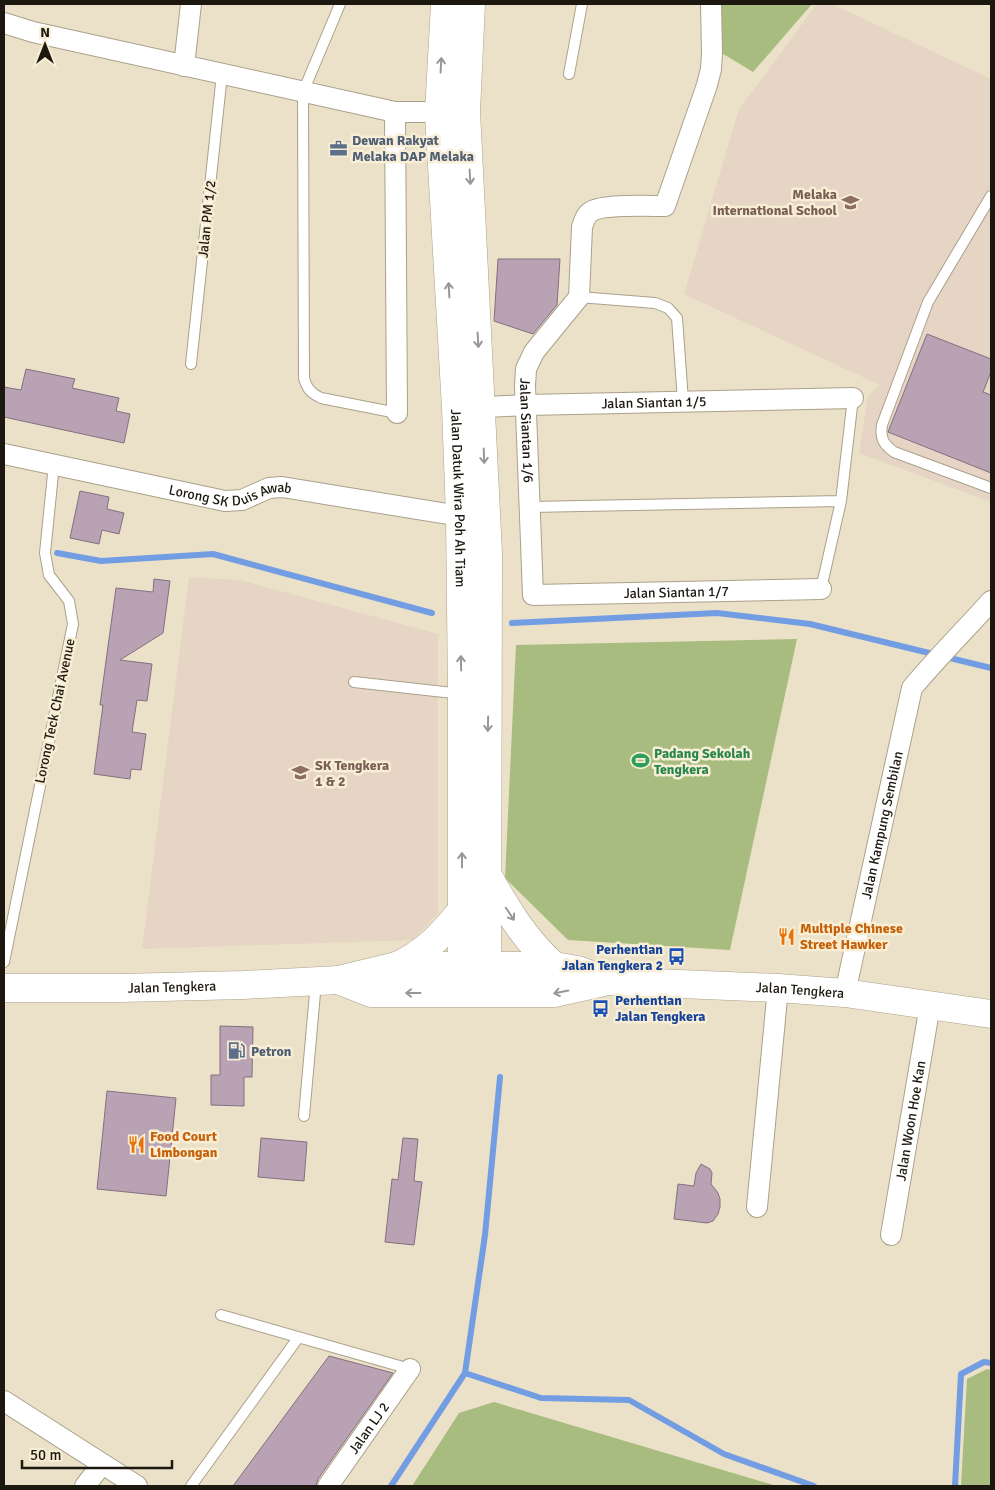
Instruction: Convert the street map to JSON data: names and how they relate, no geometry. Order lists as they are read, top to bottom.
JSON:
{
  "streets": {
    "street": [
      "Jalan Siantan 1/5",
      "Jalan Siantan 1/6",
      "Lorong SK Duis Awab",
      "Jalan Datuk Wira Poh Ah Tiam",
      "Jalan Siantan 1/7",
      "Jalan Kampung Sembilan",
      "Jalan Tengkera",
      "Jalan Woon Hoe Kan",
      "Jalan LJ 2"
    ],
    "lane": ["Jalan PM 1/2", "Lorong Teck Chai Avenue"]
  },
  "crossings": [
    ["Jalan Siantan 1/5", "Jalan Siantan 1/6"],
    ["Jalan Siantan 1/5", "Jalan Datuk Wira Poh Ah Tiam"],
    ["Jalan Siantan 1/6", "Jalan Siantan 1/7"],
    ["Lorong SK Duis Awab", "Jalan Datuk Wira Poh Ah Tiam"],
    ["Lorong SK Duis Awab", "Lorong Teck Chai Avenue"],
    ["Jalan Datuk Wira Poh Ah Tiam", "Jalan Tengkera"],
    ["Jalan Kampung Sembilan", "Jalan Tengkera"],
    ["Jalan Tengkera", "Jalan Woon Hoe Kan"]
  ],
  "places": {
    "office": ["Dewan Rakyat Melaka DAP Melaka"],
    "school or university": ["Melaka International School", "SK Tengkera 1 & 2"],
    "sports": ["Padang Sekolah Tengkera"],
    "restaurant": ["Multiple Chinese Street Hawker", "Food Court Limbongan"],
    "bus stop": ["Perhentian Jalan Tengkera 2", "Perhentian Jalan Tengkera"],
    "fuel station": ["Petron"]
  },
  "scale_bar": "50 m",
  "north": "top"
}
